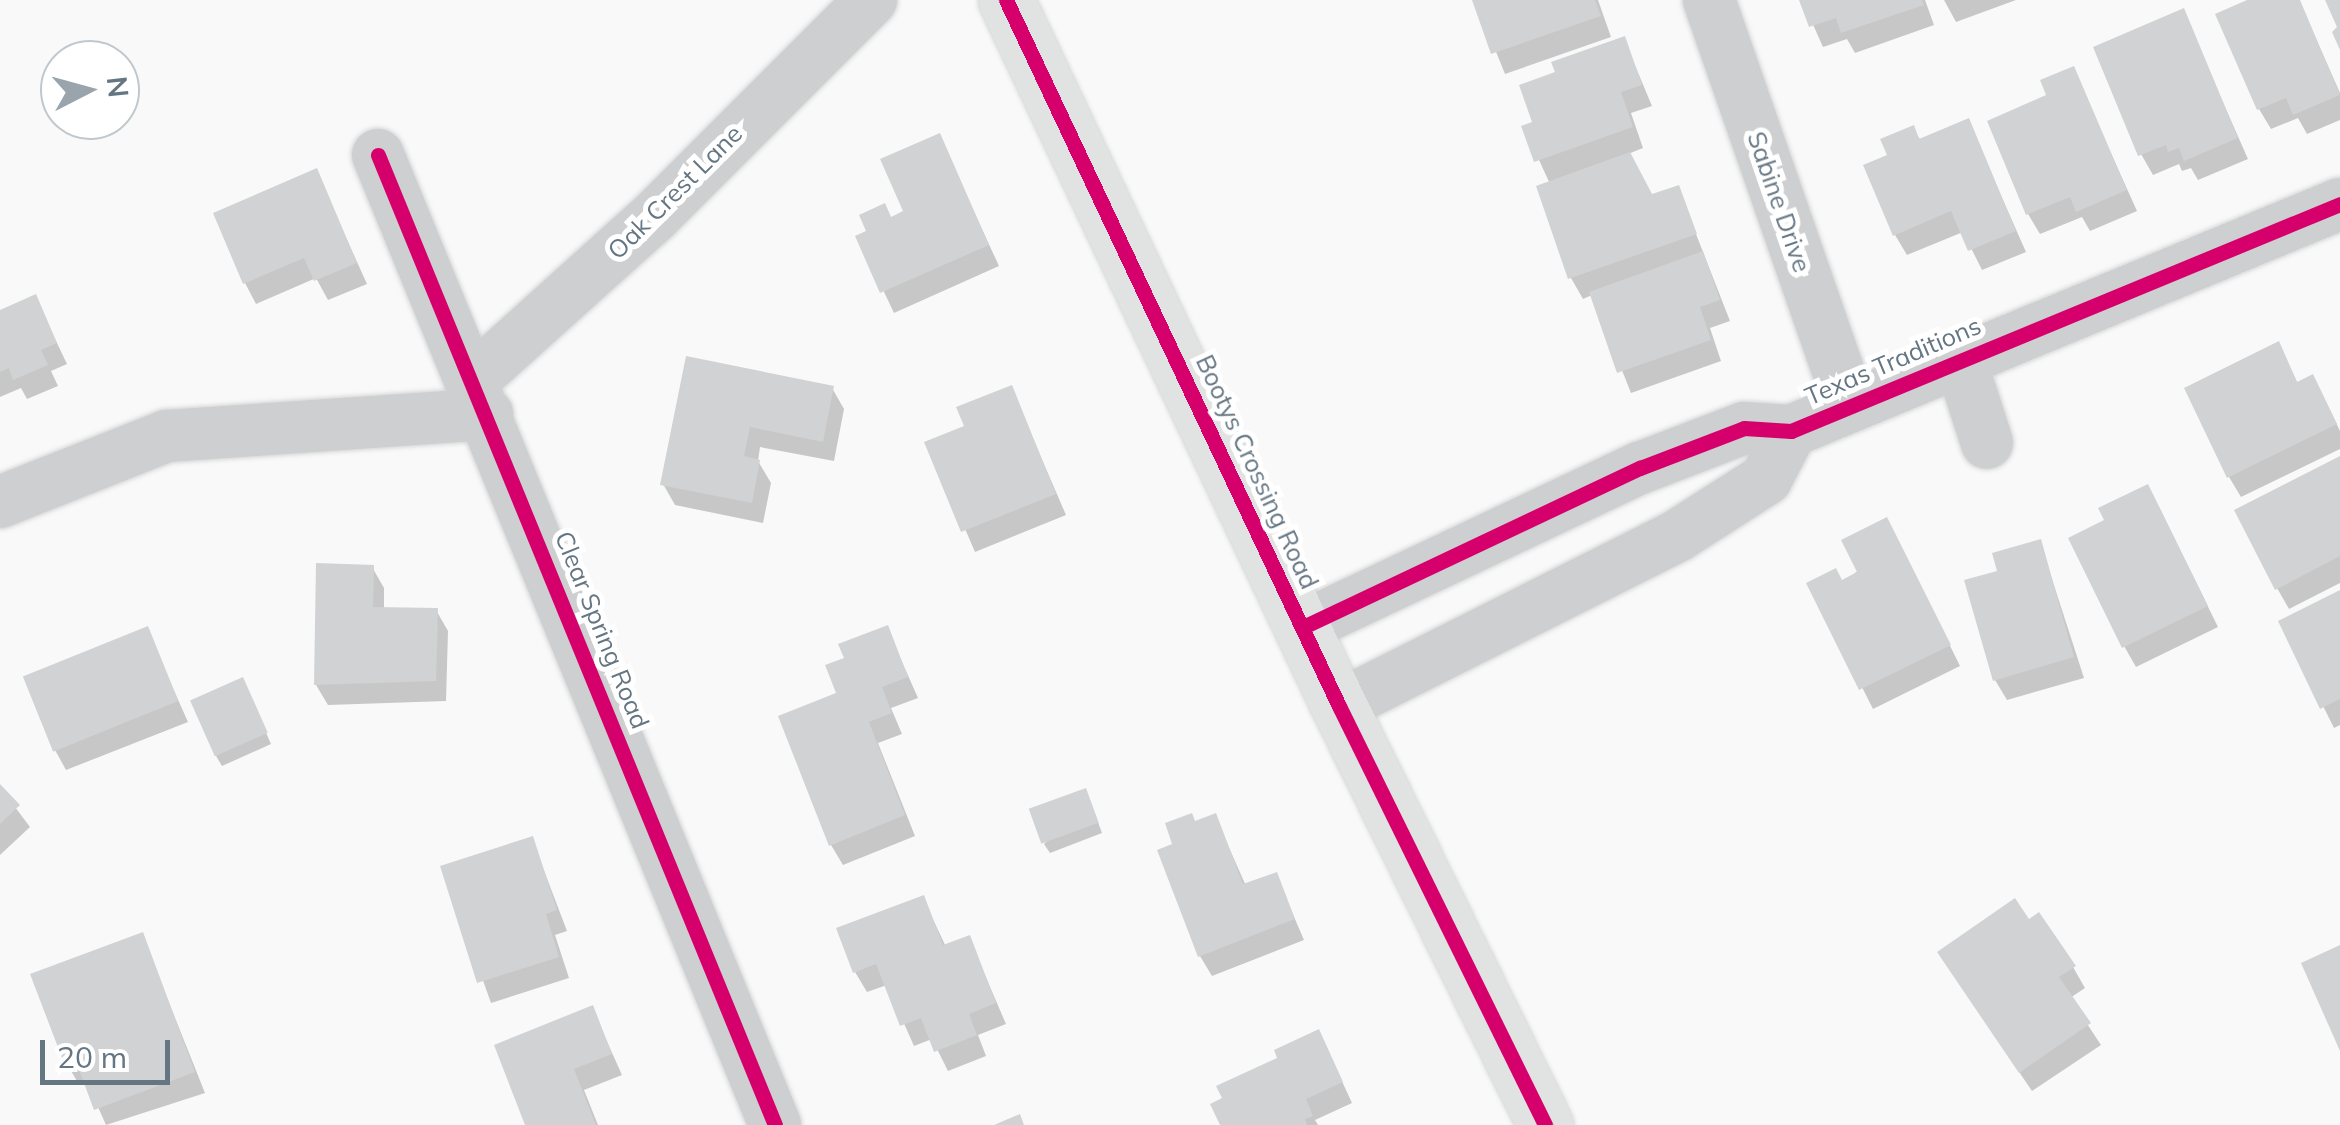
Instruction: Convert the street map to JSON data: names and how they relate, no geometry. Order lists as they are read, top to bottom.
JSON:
{
  "streets": {
    "street": [
      "Oak Crest Lane",
      "Sabine Drive",
      "Texas Traditions",
      "Bootys Crossing Road",
      "Clear Spring Road"
    ]
  },
  "crossings": [
    ["Oak Crest Lane", "Clear Spring Road"],
    ["Sabine Drive", "Texas Traditions"],
    ["Texas Traditions", "Bootys Crossing Road"]
  ],
  "scale_bar": "20 m",
  "north": "right"
}
